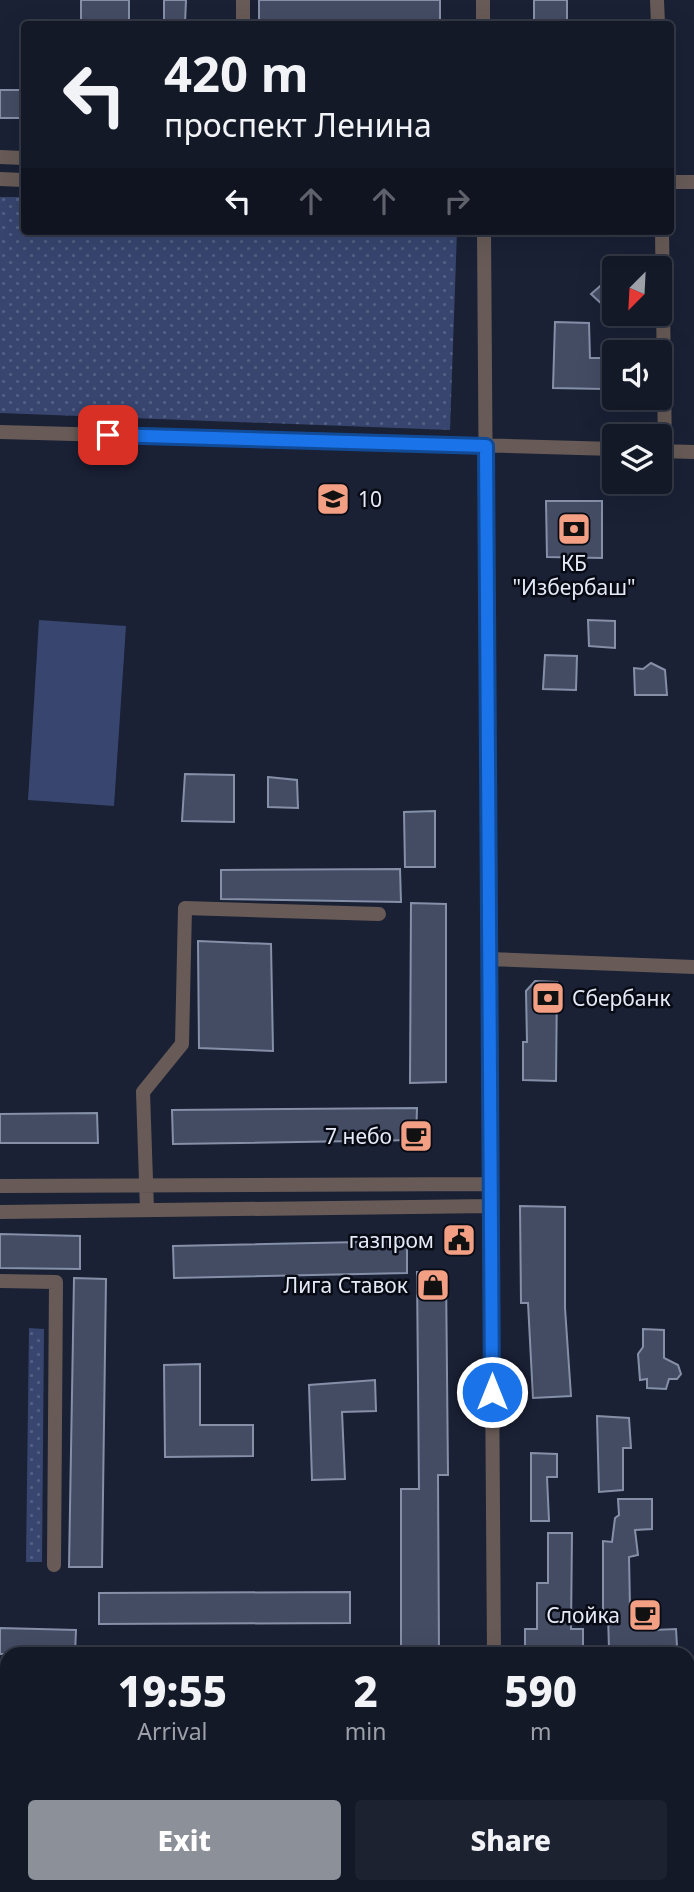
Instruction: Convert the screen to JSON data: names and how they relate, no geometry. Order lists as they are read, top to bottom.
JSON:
{
  "places": {
    "school or university": ["10"],
    "bank": ["КБ \"Избербаш\"", "Сбербанк"],
    "cafe": ["7 небо", "Слойка"],
    "public building": ["газпром"],
    "shop": ["Лига Ставок"]
  },
  "north": "bottom left",
  "page": {
    "turn": ["420 m", "проспект Ленина"],
    "eta": [
      "19:55",
      "Arrival",
      "2",
      "min",
      "590",
      "m"
    ],
    "buttons": ["Exit", "Share"]
  }
}
